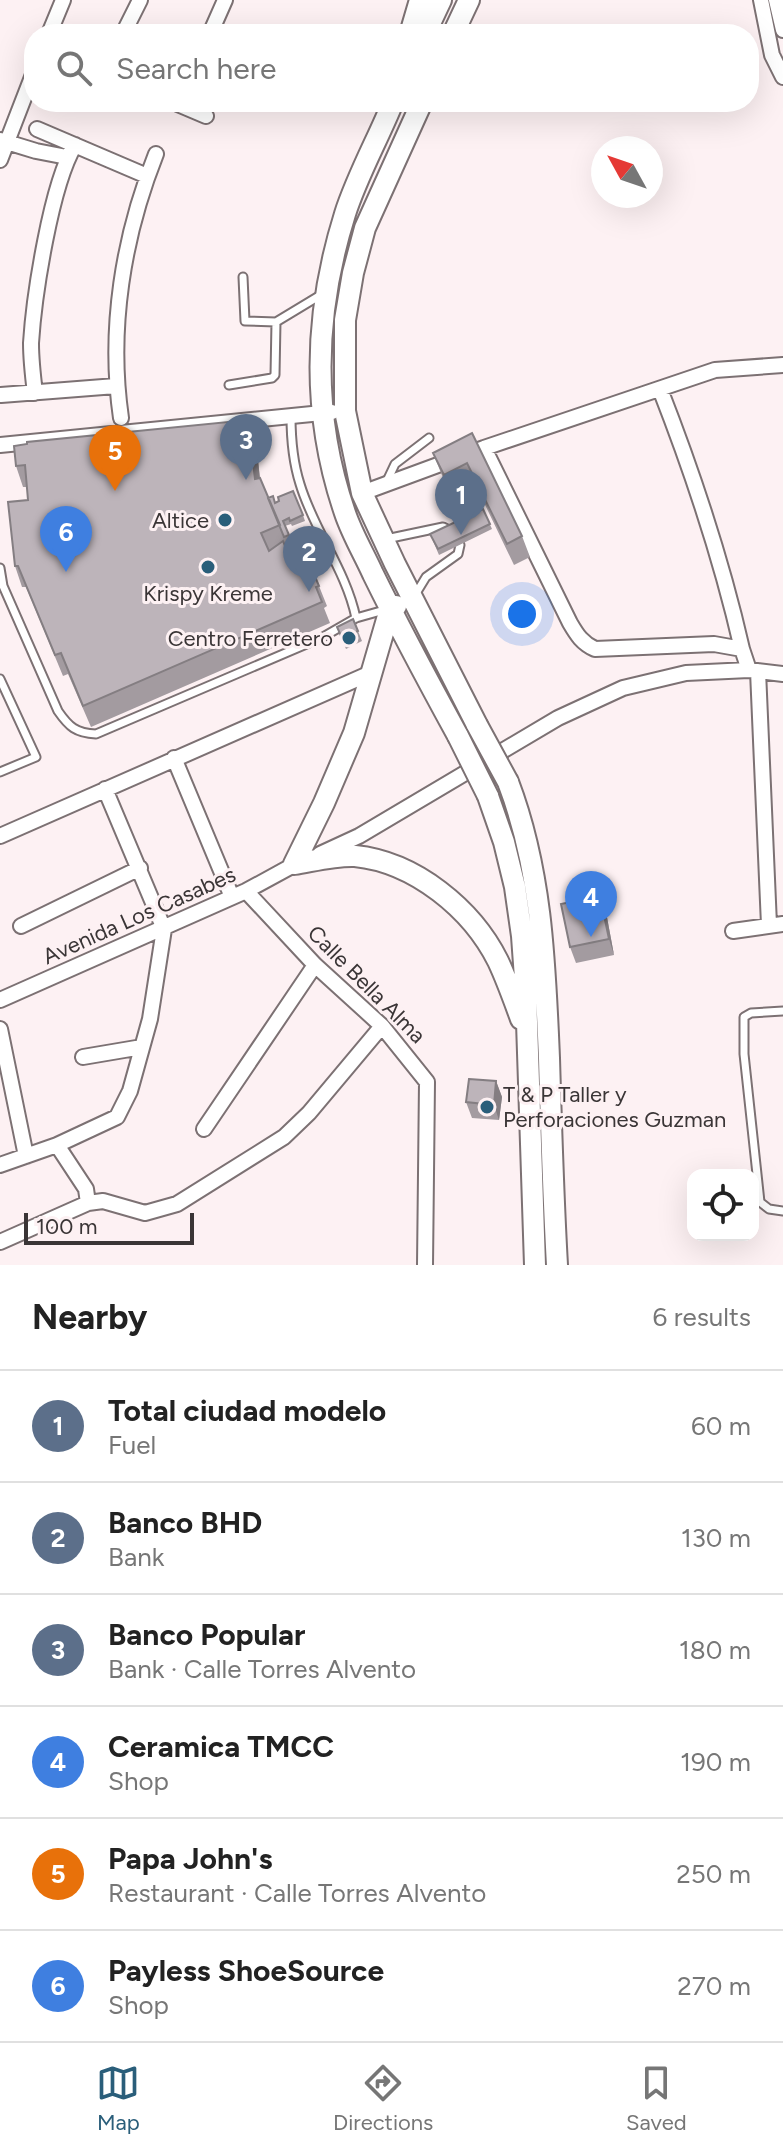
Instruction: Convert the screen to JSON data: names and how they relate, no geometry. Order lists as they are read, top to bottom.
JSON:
{
  "streets": {
    "street": ["Avenida Los Casabes", "Calle Bella Alma"]
  },
  "crossings": [
    ["Avenida Los Casabes", "Calle Bella Alma"]
  ],
  "places": [
    "Altice",
    "Krispy Kreme",
    "Centro Ferretero",
    "T & P Taller y Perforaciones Guzman"
  ],
  "scale_bar": "100 m",
  "north": "top left",
  "page": {
    "search": "Search here",
    "pins": [
      "3",
      "5",
      "1",
      "6",
      "2",
      "4"
    ],
    "scale": "100 m",
    "heading": ["Nearby", "6 results"],
    "list": [
      {
        "mark": "1",
        "name": "Total ciudad modelo",
        "note": "Fuel",
        "value": "60 m"
      },
      {
        "mark": "2",
        "name": "Banco BHD",
        "note": "Bank",
        "value": "130 m"
      },
      {
        "mark": "3",
        "name": "Banco Popular",
        "note": "Bank · Calle Torres Alvento",
        "value": "180 m"
      },
      {
        "mark": "4",
        "name": "Ceramica TMCC",
        "note": "Shop",
        "value": "190 m"
      },
      {
        "mark": "5",
        "name": "Papa John's",
        "note": "Restaurant · Calle Torres Alvento",
        "value": "250 m"
      },
      {
        "mark": "6",
        "name": "Payless ShoeSource",
        "note": "Shop",
        "value": "270 m"
      }
    ],
    "nav": ["Map", "Directions", "Saved"]
  }
}
